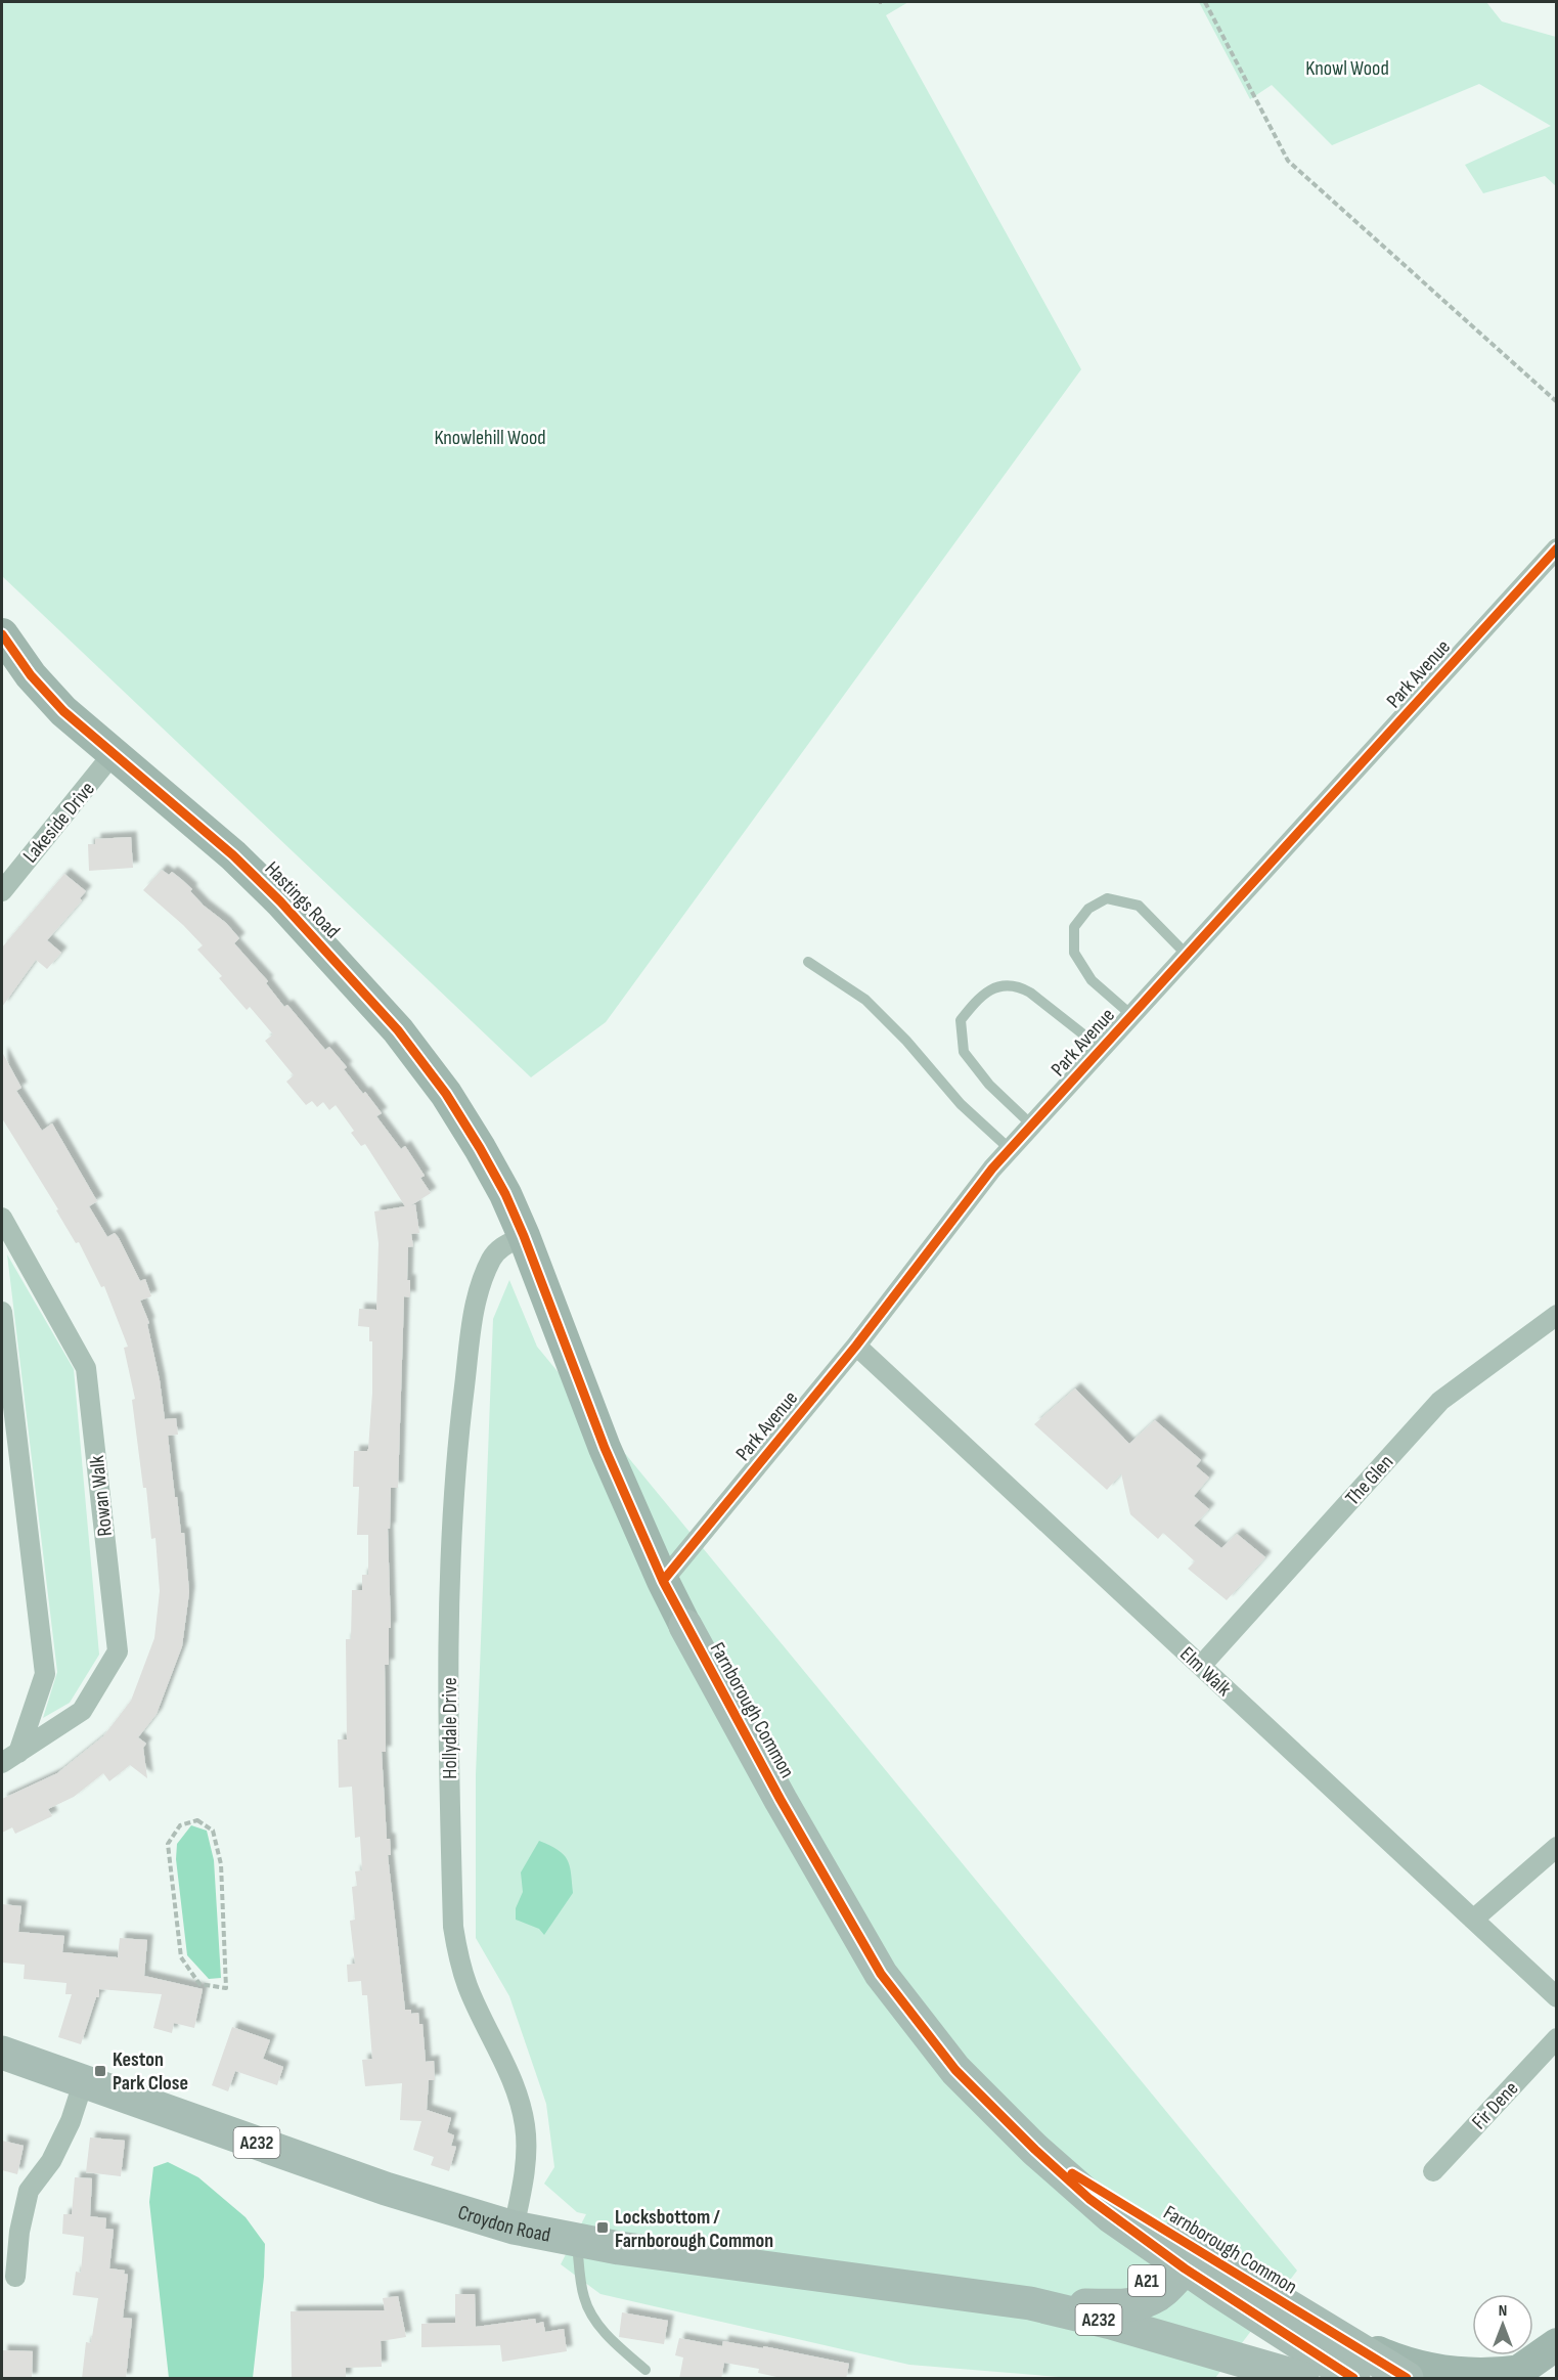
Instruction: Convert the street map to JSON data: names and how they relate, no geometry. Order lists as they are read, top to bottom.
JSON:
{
  "streets": {
    "highway": [
      "Farnborough Common",
      "A232",
      "Croydon Road",
      "A21"
    ],
    "main road": ["Hastings Road"],
    "street": [
      "Park Avenue",
      "Lakeside Drive",
      "The Glen",
      "Rowan Walk",
      "Elm Walk",
      "Hollydale Drive",
      "Fir Dene"
    ]
  },
  "crossings": [
    ["Park Avenue", "Elm Walk"],
    ["Park Avenue", "Farnborough Common"],
    ["Lakeside Drive", "Hastings Road"],
    ["Hastings Road", "Farnborough Common"],
    ["Hastings Road", "Hollydale Drive"],
    ["The Glen", "Elm Walk"],
    ["Farnborough Common", "Hollydale Drive"],
    ["Farnborough Common", "Croydon Road"],
    ["Hollydale Drive", "Croydon Road"],
    ["A232", "Croydon Road"]
  ],
  "parks": ["Knowl Wood", "Knowlehill Wood"],
  "places": {
    "transit": ["Keston Park Close", "Locksbottom / Farnborough Common"]
  },
  "north": "top"
}
